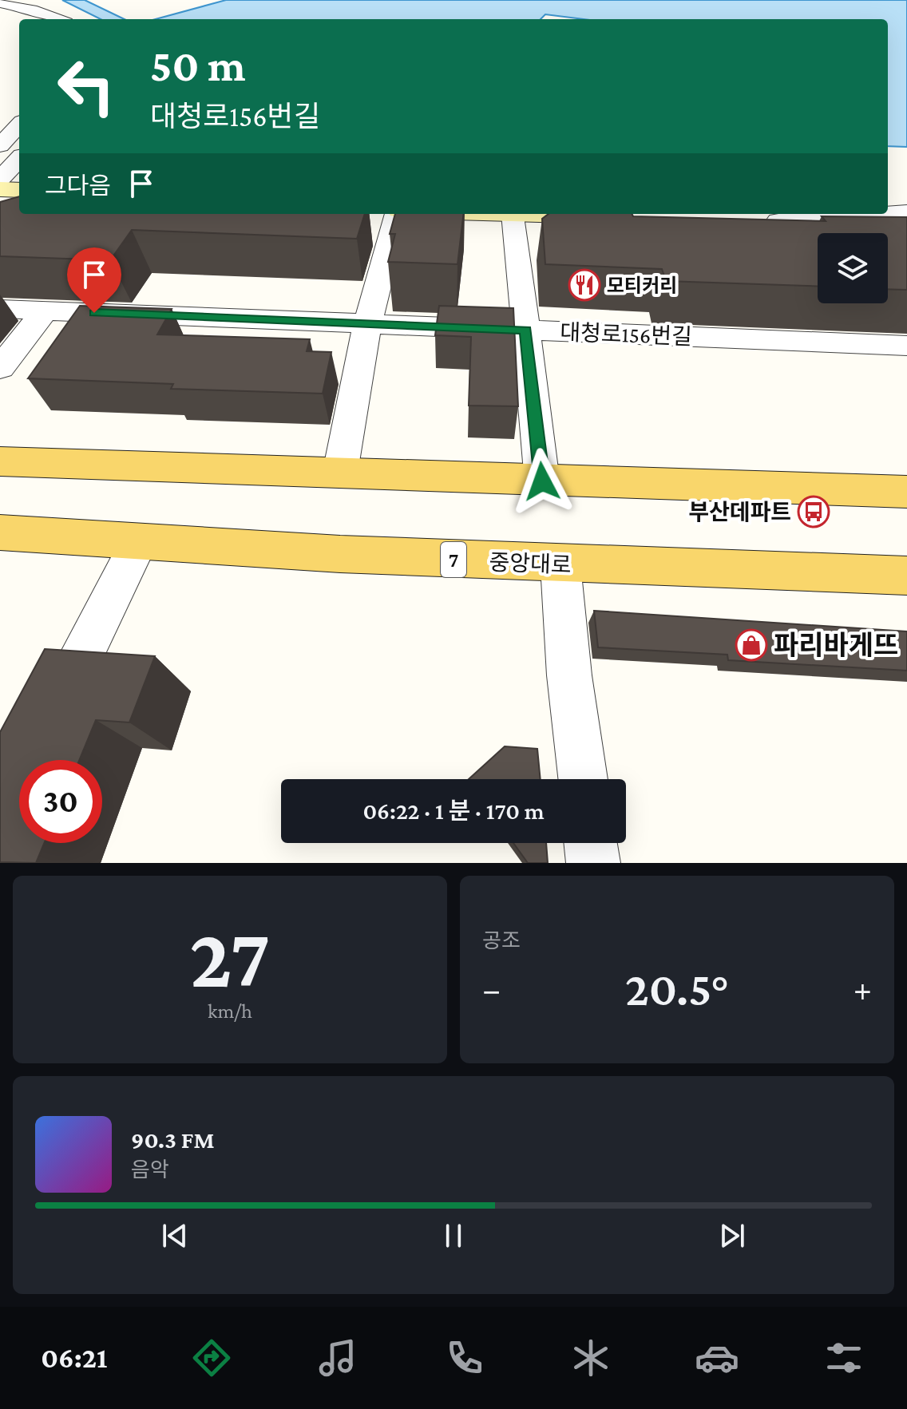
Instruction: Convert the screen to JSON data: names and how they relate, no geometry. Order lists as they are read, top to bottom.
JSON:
{
  "streets": {
    "main road": ["7", "중앙대로"],
    "street": ["대청로156번길"]
  },
  "places": {
    "restaurant": ["모티커리"],
    "bus stop": ["부산데파트"],
    "shop": ["파리바게뜨"]
  },
  "page": {
    "turn": ["50 m", "대청로156번길"],
    "then": "그다음",
    "limit": "30",
    "trip": "06:22 · 1 분 · 170 m",
    "tile": [
      ["27", "km/h"],
      "공조"
    ],
    "heat": ["−", "20.5°", "+"],
    "song": ["90.3 FM", "음악"],
    "tabs": "06:21"
  }
}
